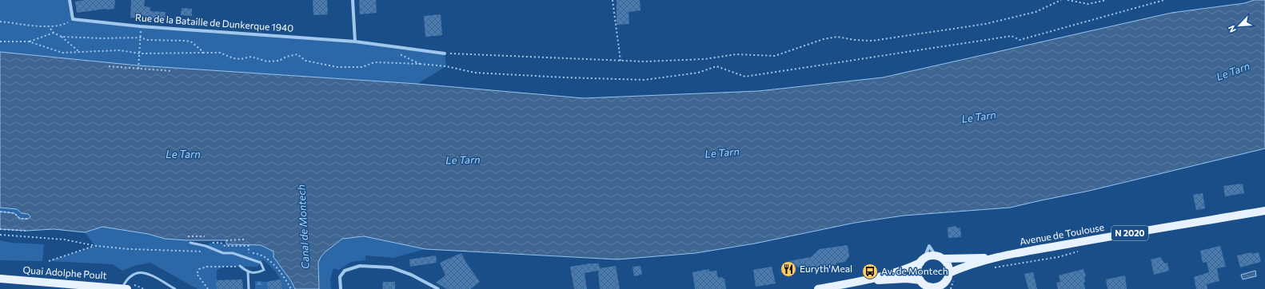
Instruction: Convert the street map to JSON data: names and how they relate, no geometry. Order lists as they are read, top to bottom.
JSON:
{
  "streets": {
    "main road": ["N 2020", "Avenue de Toulouse", "Quai Adolphe Poult"],
    "street": ["Rue de la Bataille de Dunkerque 1940"]
  },
  "water": ["Le Tarn", "Canal de Montech"],
  "places": {
    "restaurant": ["Euryth'Meal"],
    "bus stop": ["Av. de Montech"]
  },
  "north": "bottom left"
}
